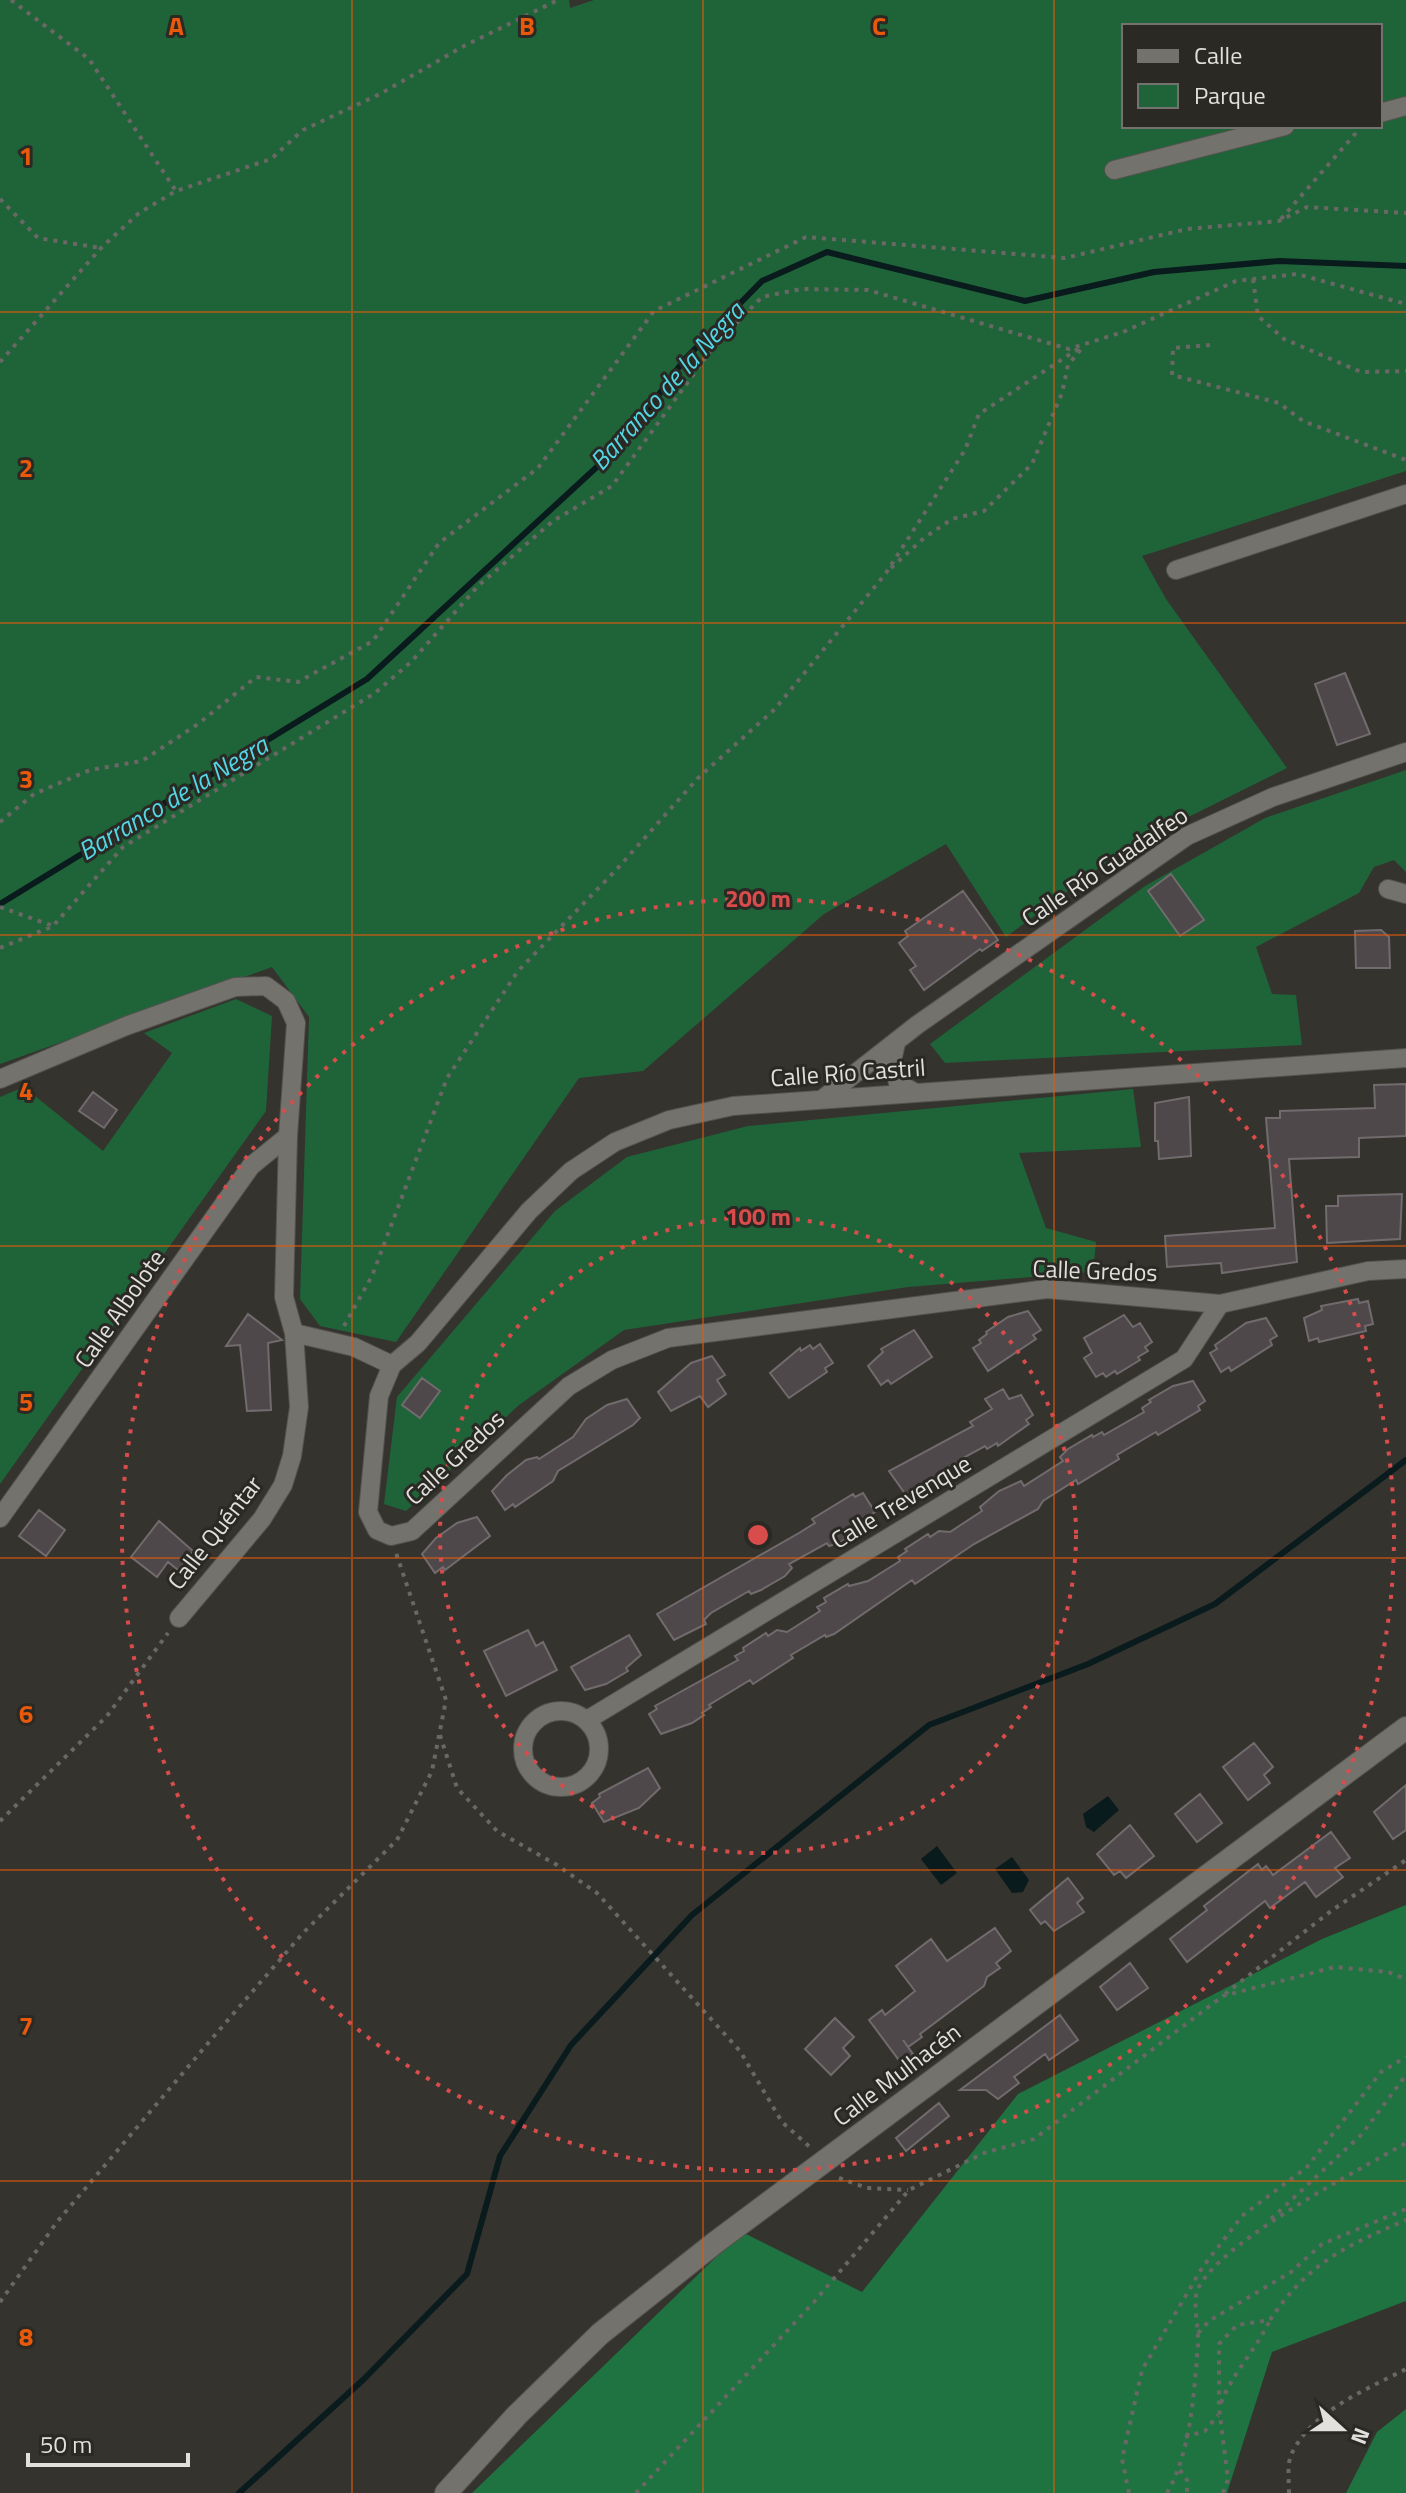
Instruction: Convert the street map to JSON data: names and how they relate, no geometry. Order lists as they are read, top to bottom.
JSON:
{
  "streets": {
    "street": [
      "Calle Río Guadalfeo",
      "Calle Río Castril",
      "Calle Gredos",
      "Calle Albolote",
      "Calle Trevenque",
      "Calle Quéntar",
      "Calle Mulhacén"
    ]
  },
  "crossings": [
    ["Calle Río Guadalfeo", "Calle Río Castril"],
    ["Calle Río Castril", "Calle Gredos"],
    ["Calle Gredos", "Calle Trevenque"]
  ],
  "water": ["Barranco de la Negra"],
  "legend": ["Calle", "Parque"],
  "scale_bar": "50 m",
  "north": "right",
  "grid": {
    "columns": ["A", "B", "C"],
    "rows": [
      "1",
      "2",
      "3",
      "4",
      "5",
      "6",
      "7",
      "8"
    ]
  },
  "rings": ["200 m", "100 m"]
}
